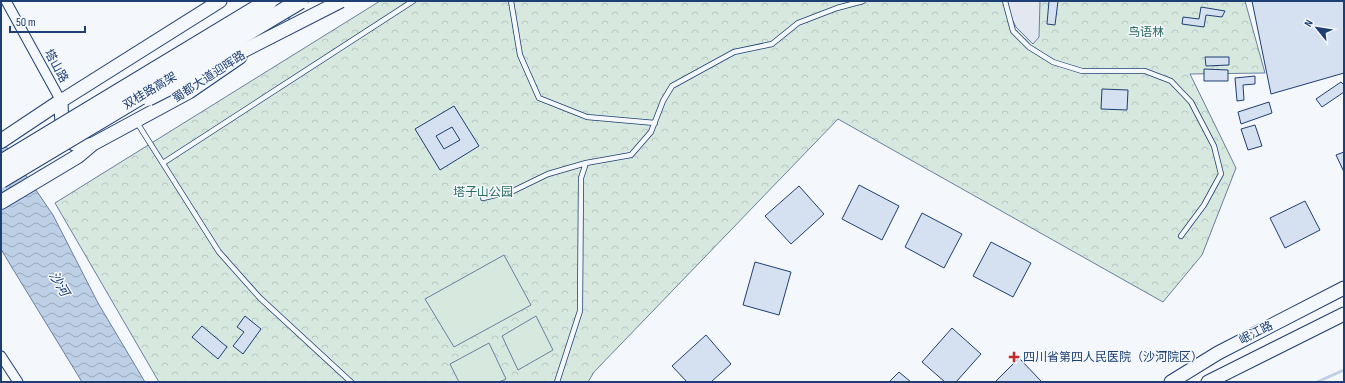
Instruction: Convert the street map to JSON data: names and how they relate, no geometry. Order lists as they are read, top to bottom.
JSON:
{
  "streets": {
    "highway": ["双桂路高架"],
    "main road": ["蜀都大道迎晖路", "岷江路"],
    "street": ["塔山路"]
  },
  "water": ["沙河"],
  "parks": ["鸟语林", "塔子山公园"],
  "places": {
    "health": ["四川省第四人民医院（沙河院区）"]
  },
  "scale_bar": "50 m",
  "north": "top left"
}
